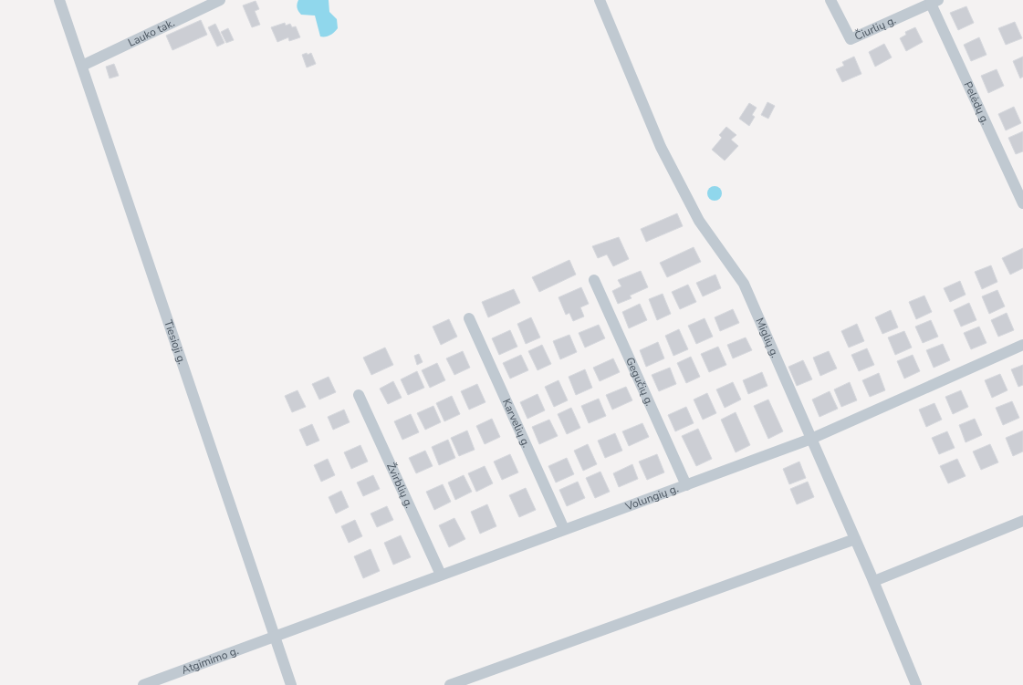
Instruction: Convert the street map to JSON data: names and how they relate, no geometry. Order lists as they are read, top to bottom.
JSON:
{
  "streets": {
    "street": [
      "Čiurlių g.",
      "Lauko tak.",
      "Pelėdų g.",
      "Miglių g.",
      "Tiesioji g.",
      "Gegučių g.",
      "Karvelių g.",
      "Žvirblių g.",
      "Volungių g.",
      "Atgimimo g."
    ]
  },
  "crossings": [
    ["Čiurlių g.", "Pelėdų g."],
    ["Lauko tak.", "Tiesioji g."],
    ["Miglių g.", "Volungių g."],
    ["Tiesioji g.", "Volungių g."],
    ["Tiesioji g.", "Atgimimo g."],
    ["Gegučių g.", "Volungių g."],
    ["Karvelių g.", "Volungių g."],
    ["Žvirblių g.", "Volungių g."],
    ["Volungių g.", "Atgimimo g."]
  ]
}
